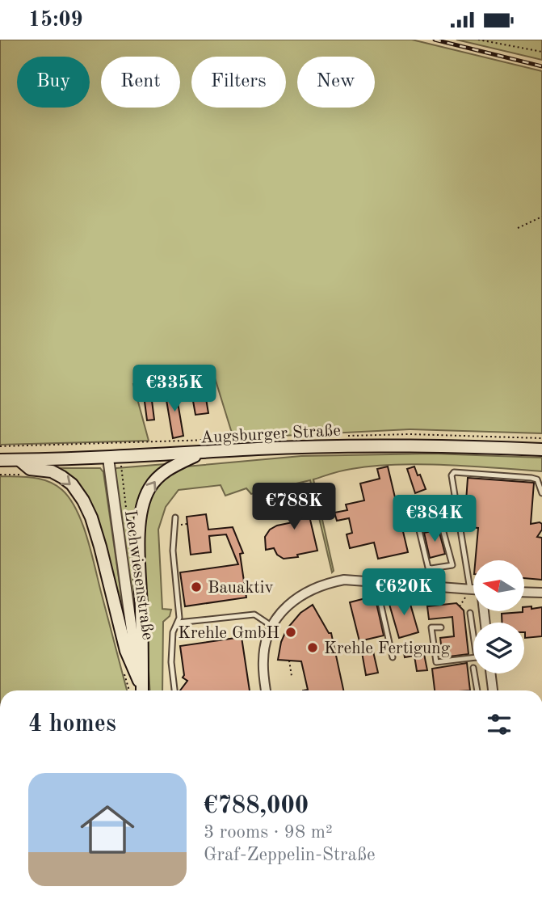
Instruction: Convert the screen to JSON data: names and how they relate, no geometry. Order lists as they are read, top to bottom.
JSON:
{
  "streets": {
    "main road": ["Augsburger Straße"],
    "street": ["Lechwiesenstraße"]
  },
  "crossings": [
    ["Augsburger Straße", "Lechwiesenstraße"]
  ],
  "places": ["Bauaktiv", "Krehle GmbH", "Krehle Fertigung"],
  "north": "left",
  "page": {
    "status": "15:09",
    "chip": [
      "Buy",
      "Rent",
      "Filters",
      "New"
    ],
    "price": [
      "€335K",
      "€788K",
      "€384K",
      "€620K"
    ],
    "heading": "4 homes",
    "list": [
      {
        "name": "€788,000",
        "note": "3 rooms · 98 m² · Graf-Zeppelin-Straße"
      }
    ]
  }
}
